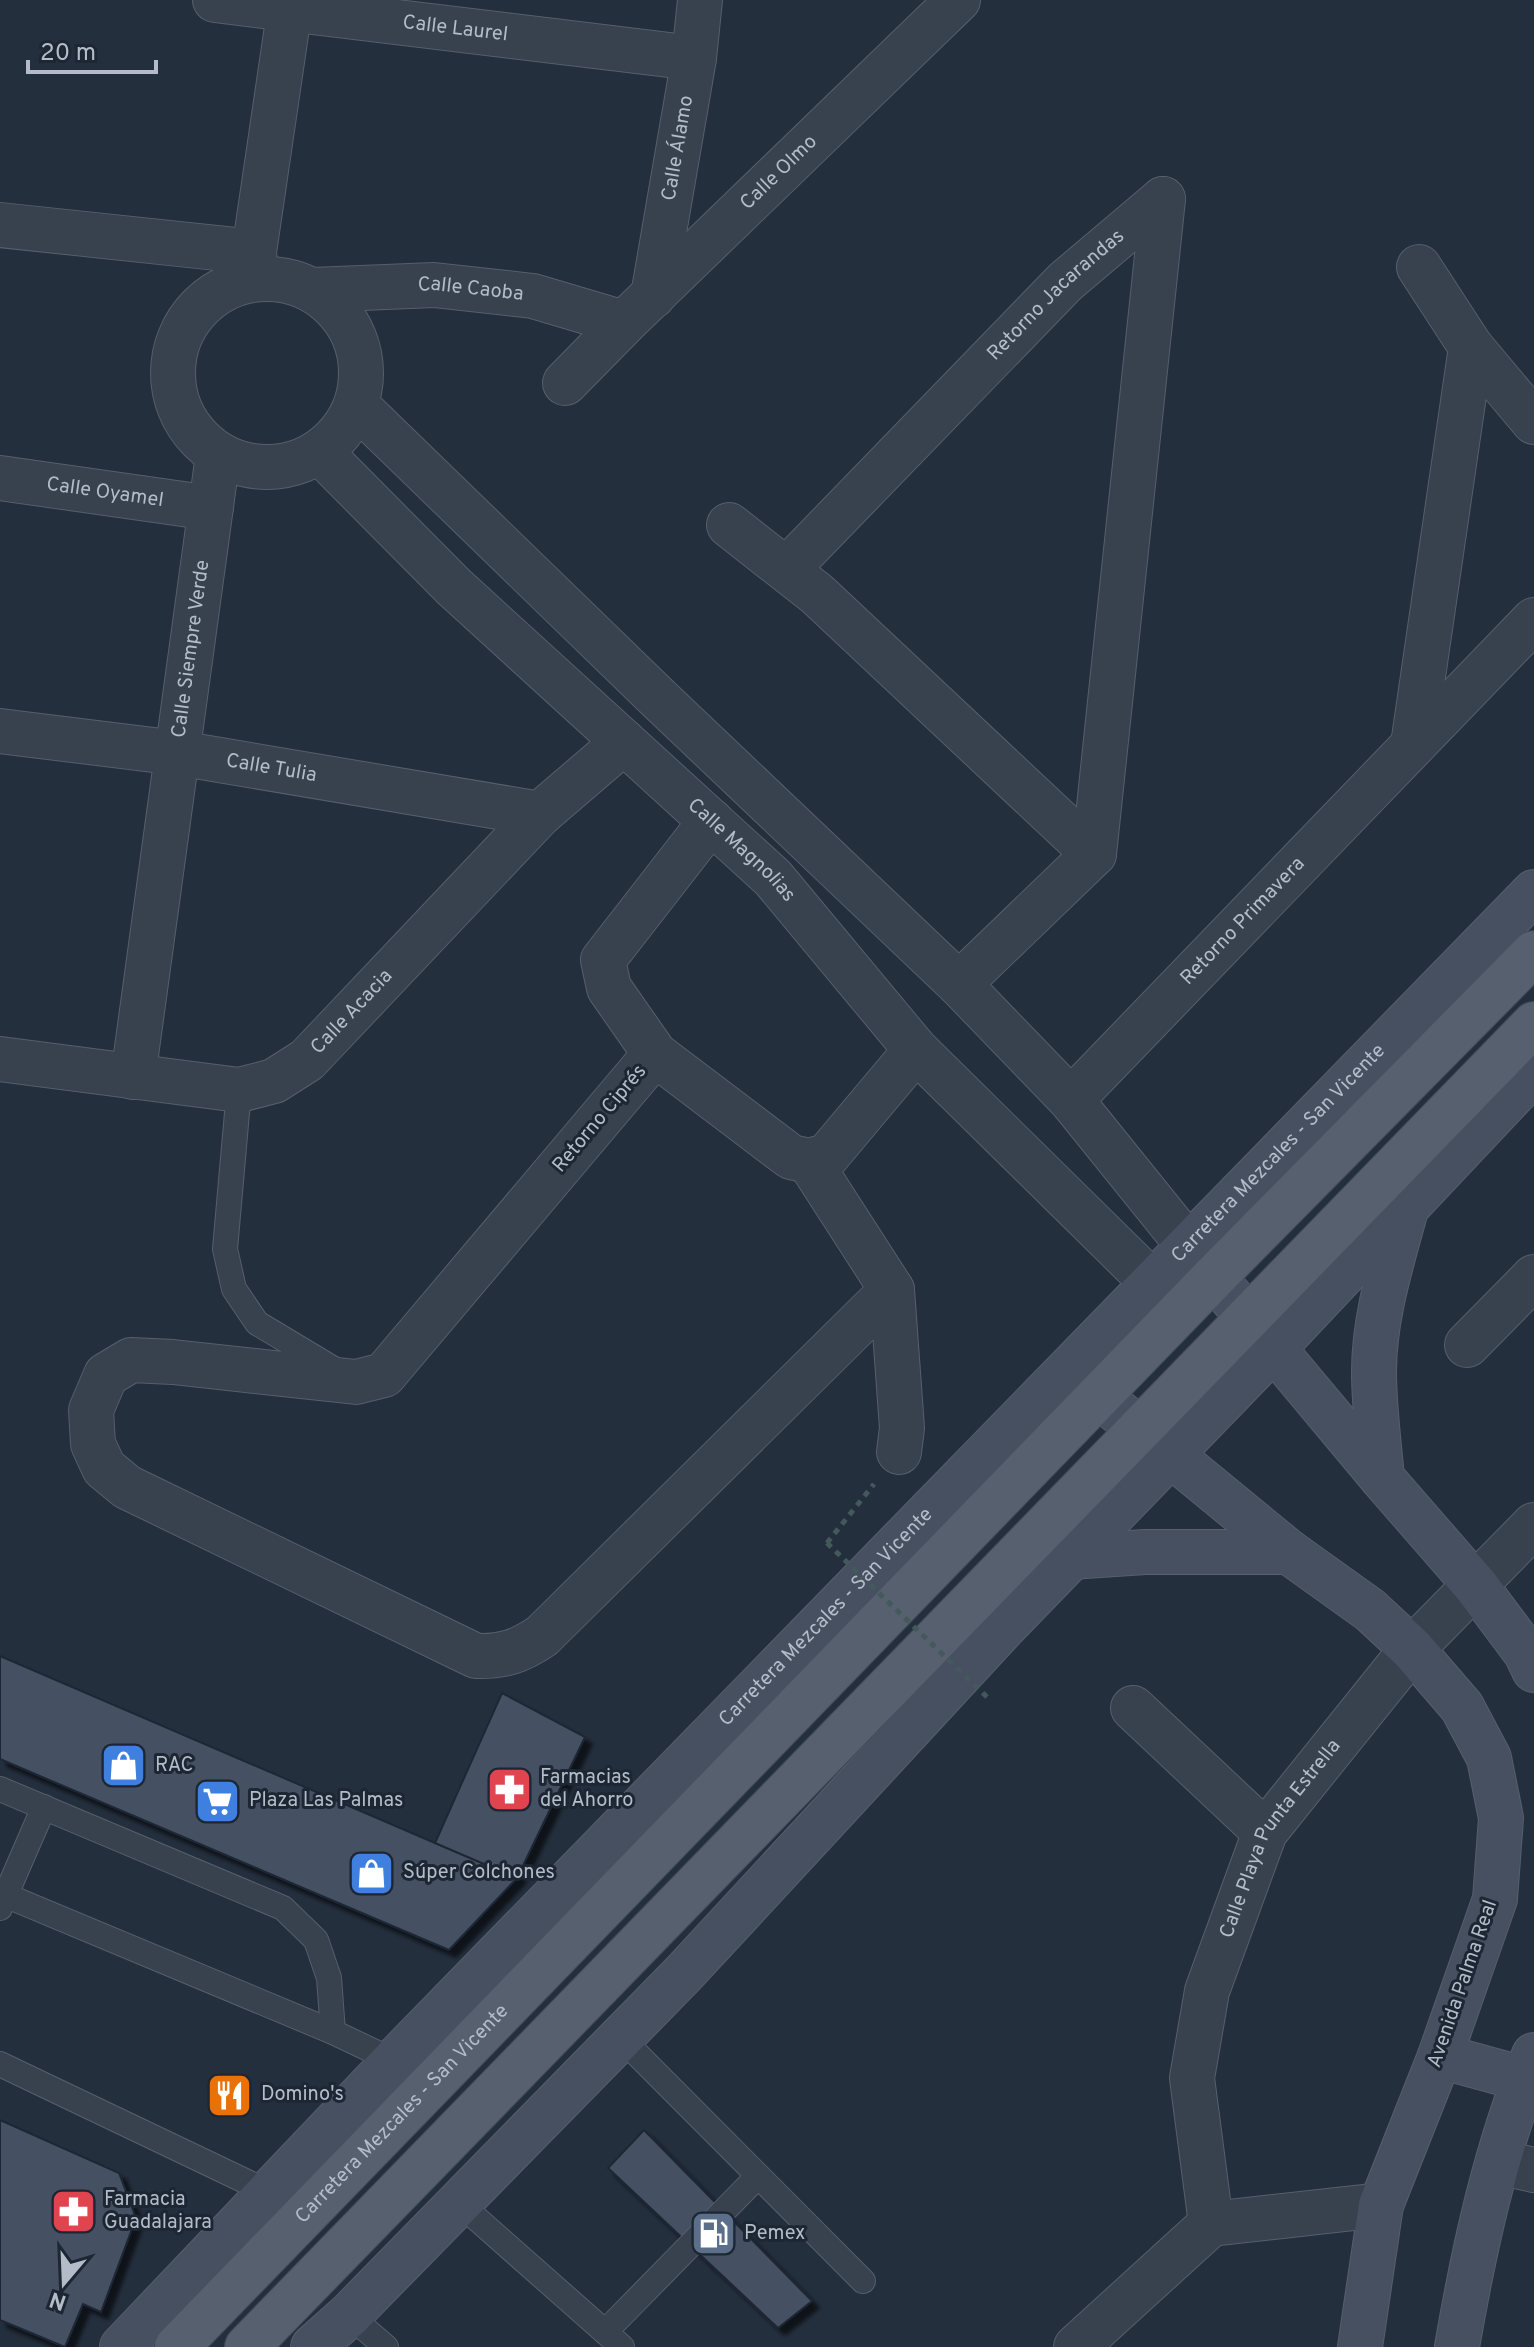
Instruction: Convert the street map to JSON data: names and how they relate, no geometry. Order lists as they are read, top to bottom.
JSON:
{
  "streets": {
    "main road": ["Carretera Mezcales - San Vicente", "Avenida Palma Real"],
    "street": [
      "Calle Laurel",
      "Calle Álamo",
      "Calle Olmo",
      "Calle Caoba",
      "Retorno Jacarandas",
      "Calle Oyamel",
      "Calle Siempre Verde",
      "Calle Tulia",
      "Calle Magnolias",
      "Retorno Primavera",
      "Calle Acacia",
      "Retorno Ciprés",
      "Calle Playa Punta Estrella"
    ]
  },
  "crossings": [
    ["Calle Laurel", "Calle Álamo"],
    ["Calle Álamo", "Calle Olmo"],
    ["Calle Álamo", "Calle Caoba"],
    ["Calle Olmo", "Calle Caoba"],
    ["Calle Caoba", "Calle Siempre Verde"],
    ["Calle Caoba", "Calle Magnolias"],
    ["Calle Oyamel", "Calle Siempre Verde"],
    ["Calle Siempre Verde", "Calle Tulia"],
    ["Calle Siempre Verde", "Calle Magnolias"],
    ["Calle Siempre Verde", "Calle Acacia"],
    ["Calle Tulia", "Calle Acacia"],
    ["Calle Magnolias", "Calle Acacia"],
    ["Calle Magnolias", "Carretera Mezcales - San Vicente"],
    ["Carretera Mezcales - San Vicente", "Avenida Palma Real"],
    ["Calle Playa Punta Estrella", "Avenida Palma Real"]
  ],
  "places": {
    "shop": ["RAC", "Súper Colchones"],
    "pharmacy": ["Farmacias del Ahorro", "Farmacia Guadalajara"],
    "supermarket": ["Plaza Las Palmas"],
    "restaurant": ["Domino's"],
    "fuel station": ["Pemex"]
  },
  "scale_bar": "20 m",
  "north": "bottom"
}
